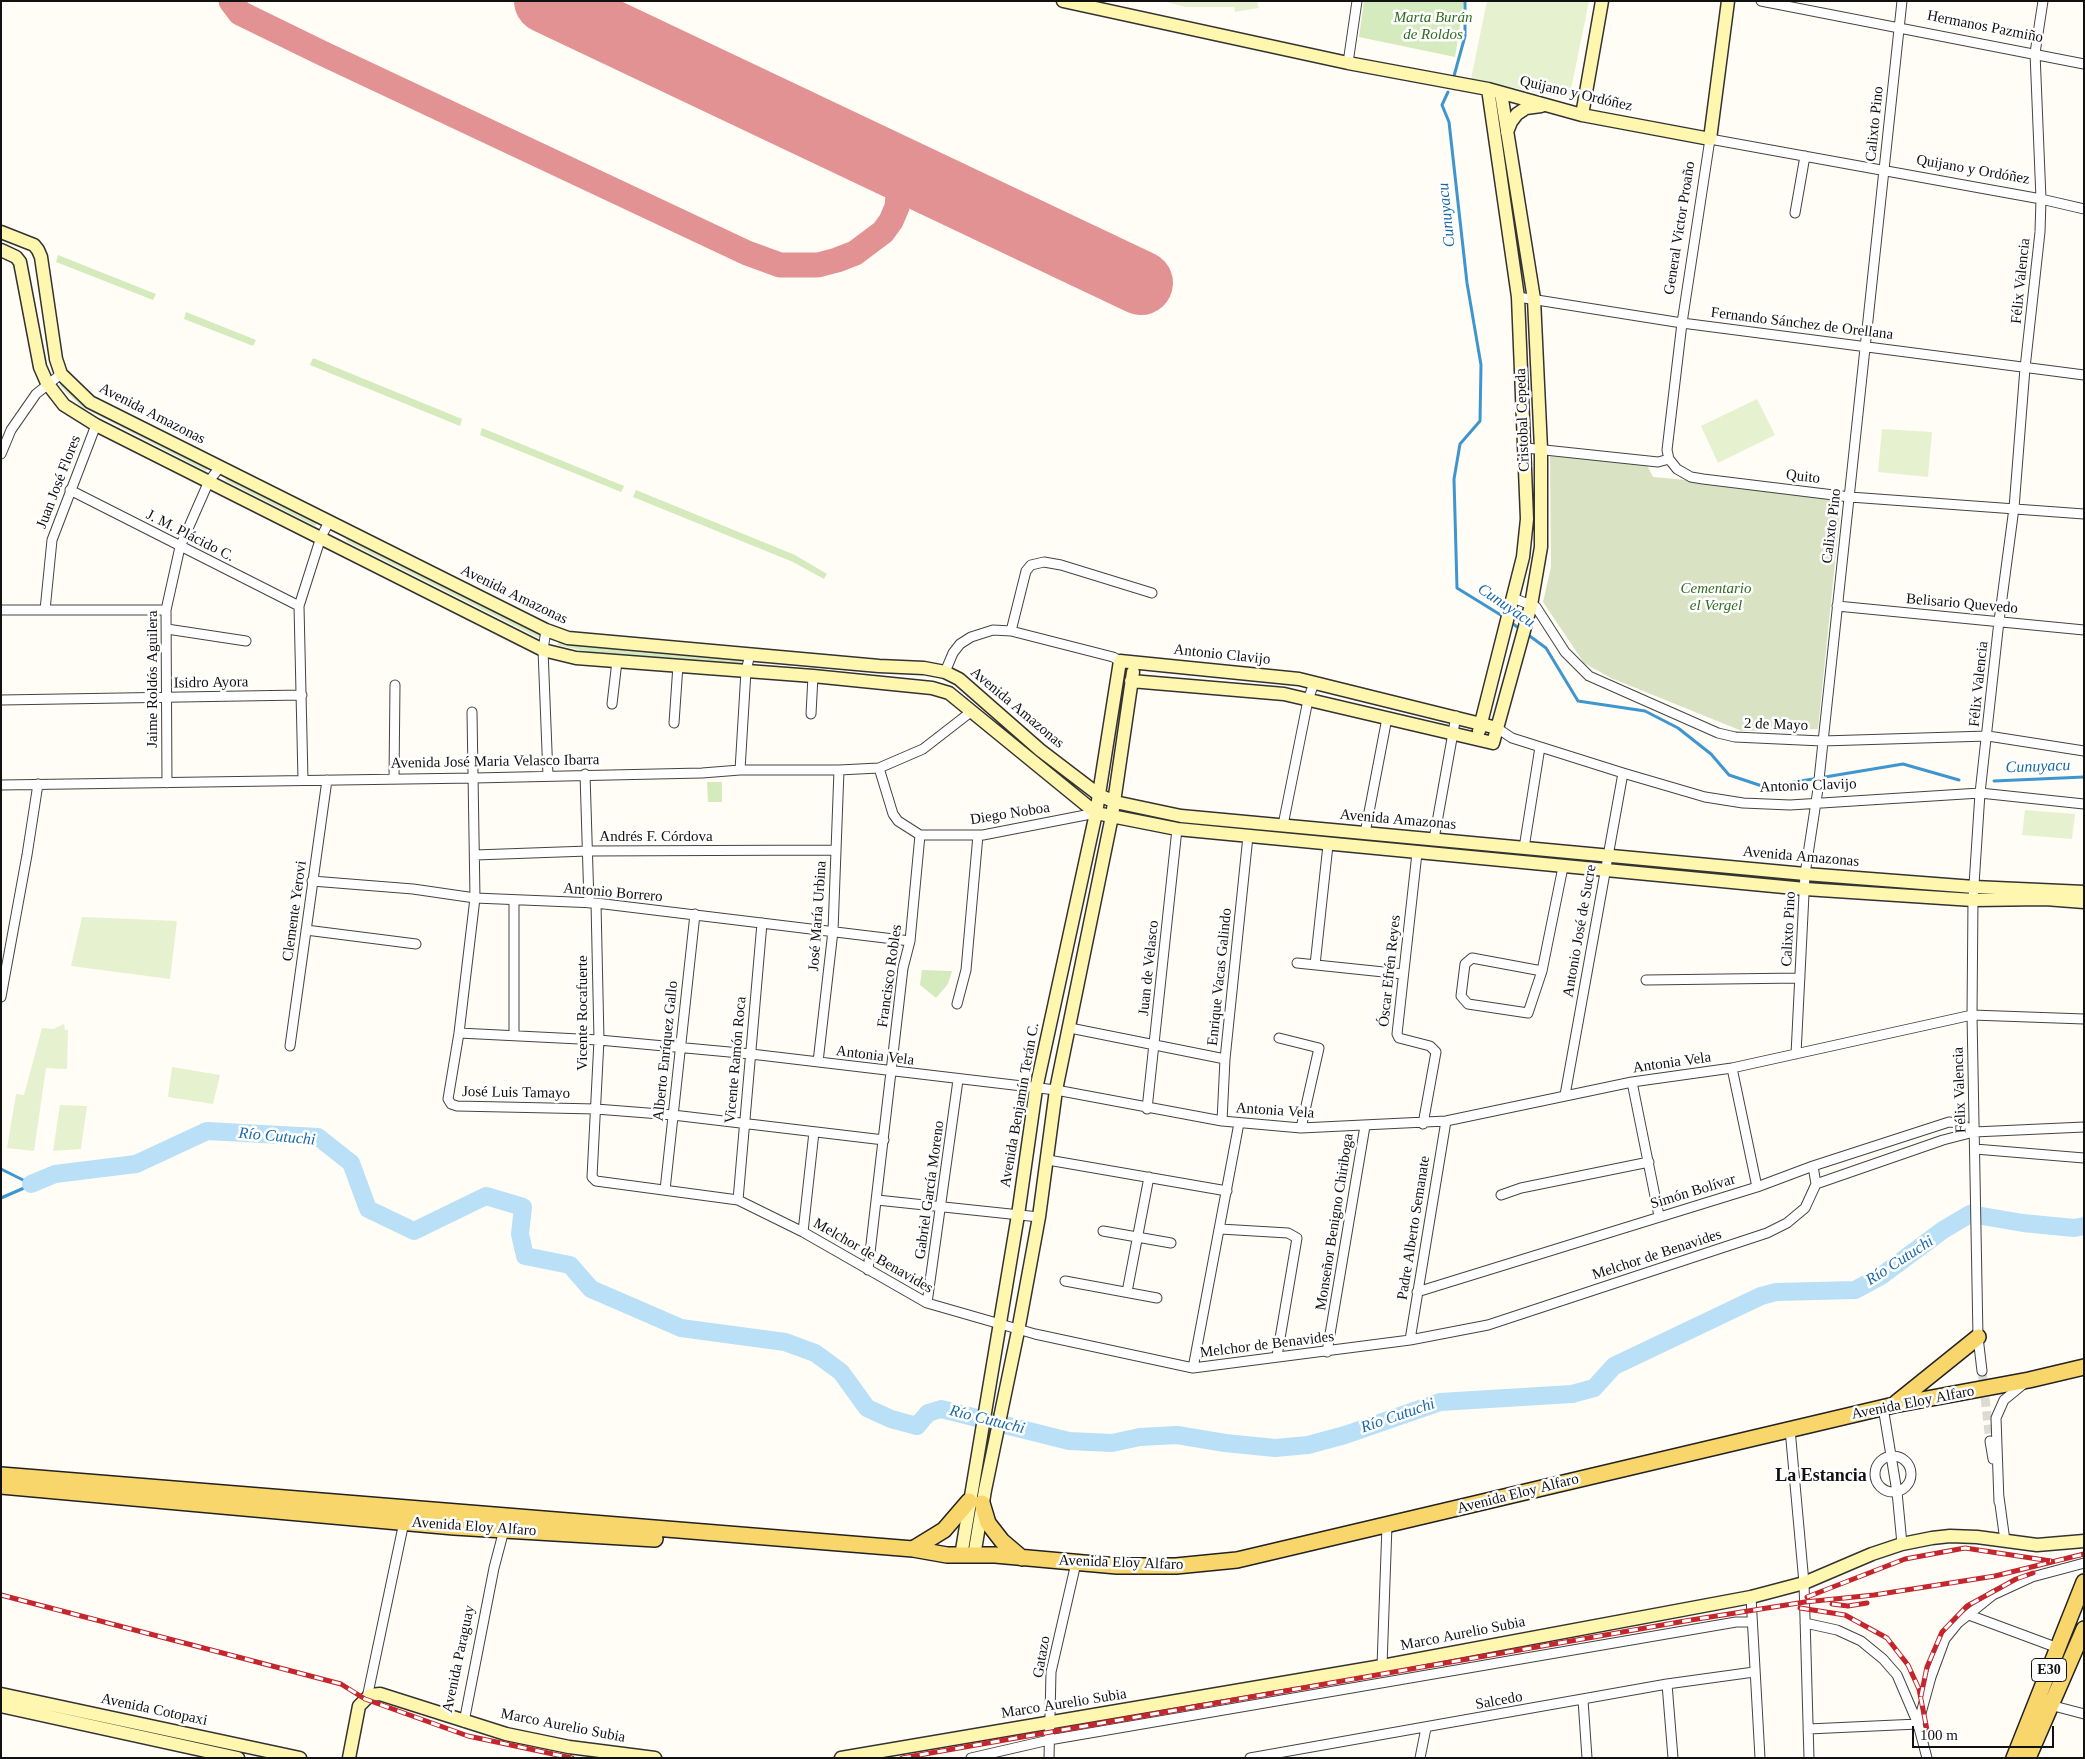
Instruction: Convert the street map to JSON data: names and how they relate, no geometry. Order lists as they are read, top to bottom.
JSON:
{
  "streets": {
    "main road": [
      "Quijano y Ordóñez",
      "General Victor Proaño",
      "Avenida Amazonas",
      "Cristobal Cepeda",
      "Antonio Clavijo",
      "Avenida Benjamín Terán C.",
      "Avenida Eloy Alfaro",
      "Marco Aurelio Subia",
      "Avenida Paraguay",
      "E30",
      "Avenida Cotopaxi"
    ],
    "street": [
      "Hermanos Pazmiño",
      "Calixto Pino",
      "Félix Valencia",
      "Fernando Sánchez de Orellana",
      "Quito",
      "Juan José Flores",
      "J. M. Plácido C.",
      "Belisario Quevedo",
      "Jaime Roldós Aguilera",
      "Isidro Ayora",
      "2 de Mayo",
      "Avenida José Maria Velasco Ibarra",
      "Diego Noboa",
      "Andrés F. Córdova",
      "Antonio Borrero",
      "Clemente Yerovi",
      "José María Urbina",
      "Antonio José de Sucre",
      "Juan de Velasco",
      "Óscar Efrén Reyes",
      "Francisco Robles",
      "Enrique Vacas Galindo",
      "Vicente Rocafuerte",
      "Alberto Enríquez Gallo",
      "Antonia Vela",
      "Vicente Ramón Roca",
      "José Luis Tamayo",
      "Gabriel García Moreno",
      "Simón Bolívar",
      "Monseñor Benigno Chiriboga",
      "Padre Alberto Semanate",
      "Melchor de Benavides",
      "Gatazo",
      "Salcedo"
    ]
  },
  "crossings": [
    ["Hermanos Pazmiño", "Calixto Pino"],
    ["Hermanos Pazmiño", "Félix Valencia"],
    ["Quijano y Ordóñez", "Calixto Pino"],
    ["Quijano y Ordóñez", "General Victor Proaño"],
    ["Quijano y Ordóñez", "Félix Valencia"],
    ["Quijano y Ordóñez", "Cristobal Cepeda"],
    ["Calixto Pino", "Fernando Sánchez de Orellana"],
    ["Calixto Pino", "Avenida Amazonas"],
    ["Calixto Pino", "Quito"],
    ["Calixto Pino", "Belisario Quevedo"],
    ["Calixto Pino", "Antonio Clavijo"],
    ["Calixto Pino", "2 de Mayo"],
    ["Calixto Pino", "Antonia Vela"],
    ["General Victor Proaño", "Fernando Sánchez de Orellana"],
    ["General Victor Proaño", "Quito"],
    ["Félix Valencia", "Fernando Sánchez de Orellana"],
    ["Félix Valencia", "Avenida Amazonas"],
    ["Félix Valencia", "Quito"],
    ["Félix Valencia", "Belisario Quevedo"],
    ["Félix Valencia", "Antonio Clavijo"],
    ["Félix Valencia", "2 de Mayo"],
    ["Félix Valencia", "Antonia Vela"],
    ["Félix Valencia", "Simón Bolívar"],
    ["Fernando Sánchez de Orellana", "Cristobal Cepeda"],
    ["Avenida Amazonas", "Juan José Flores"],
    ["Avenida Amazonas", "Antonio Clavijo"],
    ["Avenida Amazonas", "Jaime Roldós Aguilera"],
    ["Avenida Amazonas", "Avenida José Maria Velasco Ibarra"],
    ["Avenida Amazonas", "Diego Noboa"],
    ["Avenida Amazonas", "Antonio José de Sucre"],
    ["Avenida Amazonas", "Juan de Velasco"],
    ["Avenida Amazonas", "Óscar Efrén Reyes"],
    ["Avenida Amazonas", "Enrique Vacas Galindo"],
    ["Avenida Amazonas", "Avenida Benjamín Terán C."],
    ["Cristobal Cepeda", "Antonio Clavijo"],
    ["Cristobal Cepeda", "2 de Mayo"],
    ["Juan José Flores", "J. M. Plácido C."],
    ["J. M. Plácido C.", "Jaime Roldós Aguilera"],
    ["Antonio Clavijo", "Antonio José de Sucre"],
    ["Antonio Clavijo", "Avenida Benjamín Terán C."],
    ["Jaime Roldós Aguilera", "Isidro Ayora"],
    ["Jaime Roldós Aguilera", "Avenida José Maria Velasco Ibarra"],
    ["Avenida José Maria Velasco Ibarra", "Clemente Yerovi"],
    ["Avenida José Maria Velasco Ibarra", "José María Urbina"],
    ["Avenida José Maria Velasco Ibarra", "Vicente Rocafuerte"],
    ["Avenida José Maria Velasco Ibarra", "José Luis Tamayo"],
    ["Diego Noboa", "Francisco Robles"],
    ["Diego Noboa", "Avenida Benjamín Terán C."],
    ["Andrés F. Córdova", "José María Urbina"],
    ["Andrés F. Córdova", "Vicente Rocafuerte"],
    ["Andrés F. Córdova", "José Luis Tamayo"],
    ["Antonio Borrero", "Clemente Yerovi"],
    ["Antonio Borrero", "José María Urbina"],
    ["Antonio Borrero", "Francisco Robles"],
    ["Antonio Borrero", "Vicente Rocafuerte"],
    ["Antonio Borrero", "Alberto Enríquez Gallo"],
    ["Antonio Borrero", "Vicente Ramón Roca"],
    ["Antonio Borrero", "José Luis Tamayo"],
    ["José María Urbina", "Antonia Vela"],
    ["Antonio José de Sucre", "Antonia Vela"],
    ["Juan de Velasco", "Antonia Vela"],
    ["Óscar Efrén Reyes", "Antonia Vela"],
    ["Francisco Robles", "Antonia Vela"],
    ["Francisco Robles", "José Luis Tamayo"],
    ["Francisco Robles", "Melchor de Benavides"],
    ["Enrique Vacas Galindo", "Antonia Vela"],
    ["Vicente Rocafuerte", "Antonia Vela"],
    ["Vicente Rocafuerte", "José Luis Tamayo"],
    ["Vicente Rocafuerte", "Melchor de Benavides"],
    ["Alberto Enríquez Gallo", "Antonia Vela"],
    ["Alberto Enríquez Gallo", "José Luis Tamayo"],
    ["Alberto Enríquez Gallo", "Melchor de Benavides"],
    ["Antonia Vela", "Vicente Ramón Roca"],
    ["Antonia Vela", "José Luis Tamayo"],
    ["Antonia Vela", "Avenida Benjamín Terán C."],
    ["Antonia Vela", "Gabriel García Moreno"],
    ["Antonia Vela", "Monseñor Benigno Chiriboga"],
    ["Antonia Vela", "Padre Alberto Semanate"],
    ["Vicente Ramón Roca", "José Luis Tamayo"],
    ["Vicente Ramón Roca", "Melchor de Benavides"],
    ["Avenida Benjamín Terán C.", "Melchor de Benavides"],
    ["Avenida Benjamín Terán C.", "Avenida Eloy Alfaro"],
    ["Gabriel García Moreno", "Melchor de Benavides"],
    ["Simón Bolívar", "Padre Alberto Semanate"],
    ["Monseñor Benigno Chiriboga", "Melchor de Benavides"],
    ["Padre Alberto Semanate", "Melchor de Benavides"],
    ["Avenida Eloy Alfaro", "Gatazo"],
    ["Avenida Eloy Alfaro", "Avenida Paraguay"],
    ["Marco Aurelio Subia", "Gatazo"],
    ["Marco Aurelio Subia", "Avenida Paraguay"]
  ],
  "districts": ["La Estancia"],
  "water": ["Cunuyacu", "Río Cutuchi"],
  "parks": ["Marta Burán de Roldos", "Cementario el Vergel"],
  "scale_bar": "100 m"
}
